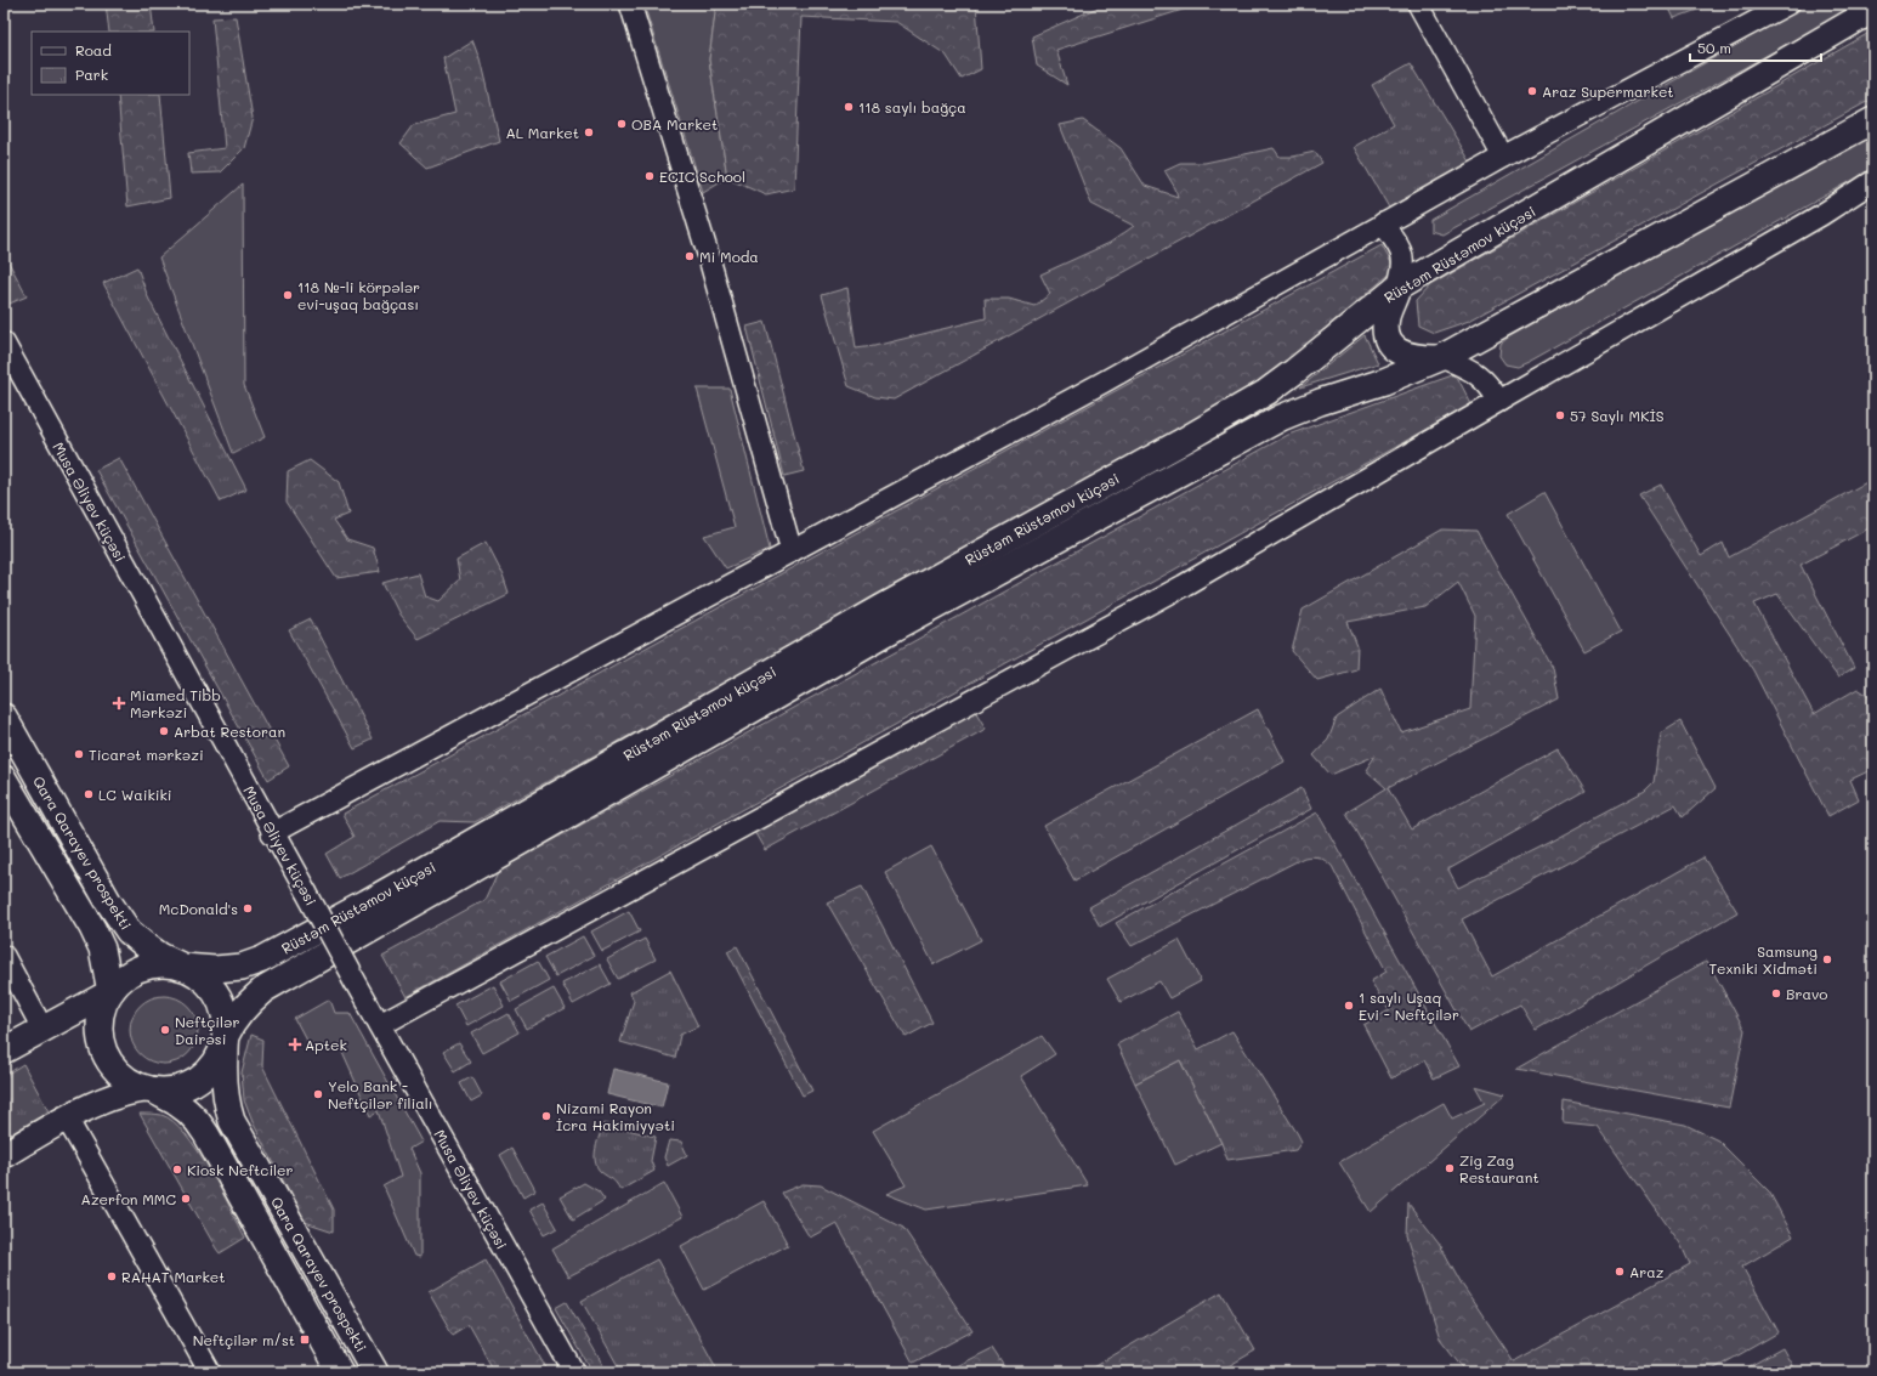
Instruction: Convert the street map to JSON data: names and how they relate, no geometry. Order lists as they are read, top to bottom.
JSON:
{
  "streets": {
    "main road": ["Rüstəm Rüstəmov küçəsi", "Qara Qarayev prospekti"],
    "street": ["Musa Əliyev küçəsi"]
  },
  "crossings": [
    ["Rüstəm Rüstəmov küçəsi", "Qara Qarayev prospekti"]
  ],
  "places": {
    "other": [
      "Araz Supermarket",
      "118 saylı bağça",
      "OBA Market",
      "AL Market",
      "ECIC School",
      "Mi Moda",
      "118 №-li körpələr evi-uşaq bağçası",
      "57 Saylı MKİS",
      "Arbat Restoran",
      "Ticarət mərkəzi",
      "LC Waikiki",
      "McDonald's",
      "Samsung Texniki Xidməti",
      "Bravo",
      "1 saylı Uşaq Evi - Neftçilər",
      "Neftçilər Dairəsi",
      "Yelo Bank - Neftçilər filialı",
      "Nizami Rayon İcra Hakimiyyəti",
      "Zig Zag Restaurant",
      "Kiosk Neftciler",
      "Azerfon MMC",
      "Araz",
      "RAHAT Market"
    ],
    "health": ["Miamed Tibb Mərkəzi", "Aptek"],
    "transit": ["Neftçilər m/st"]
  },
  "legend": ["Road", "Park"],
  "scale_bar": "50 m"
}
